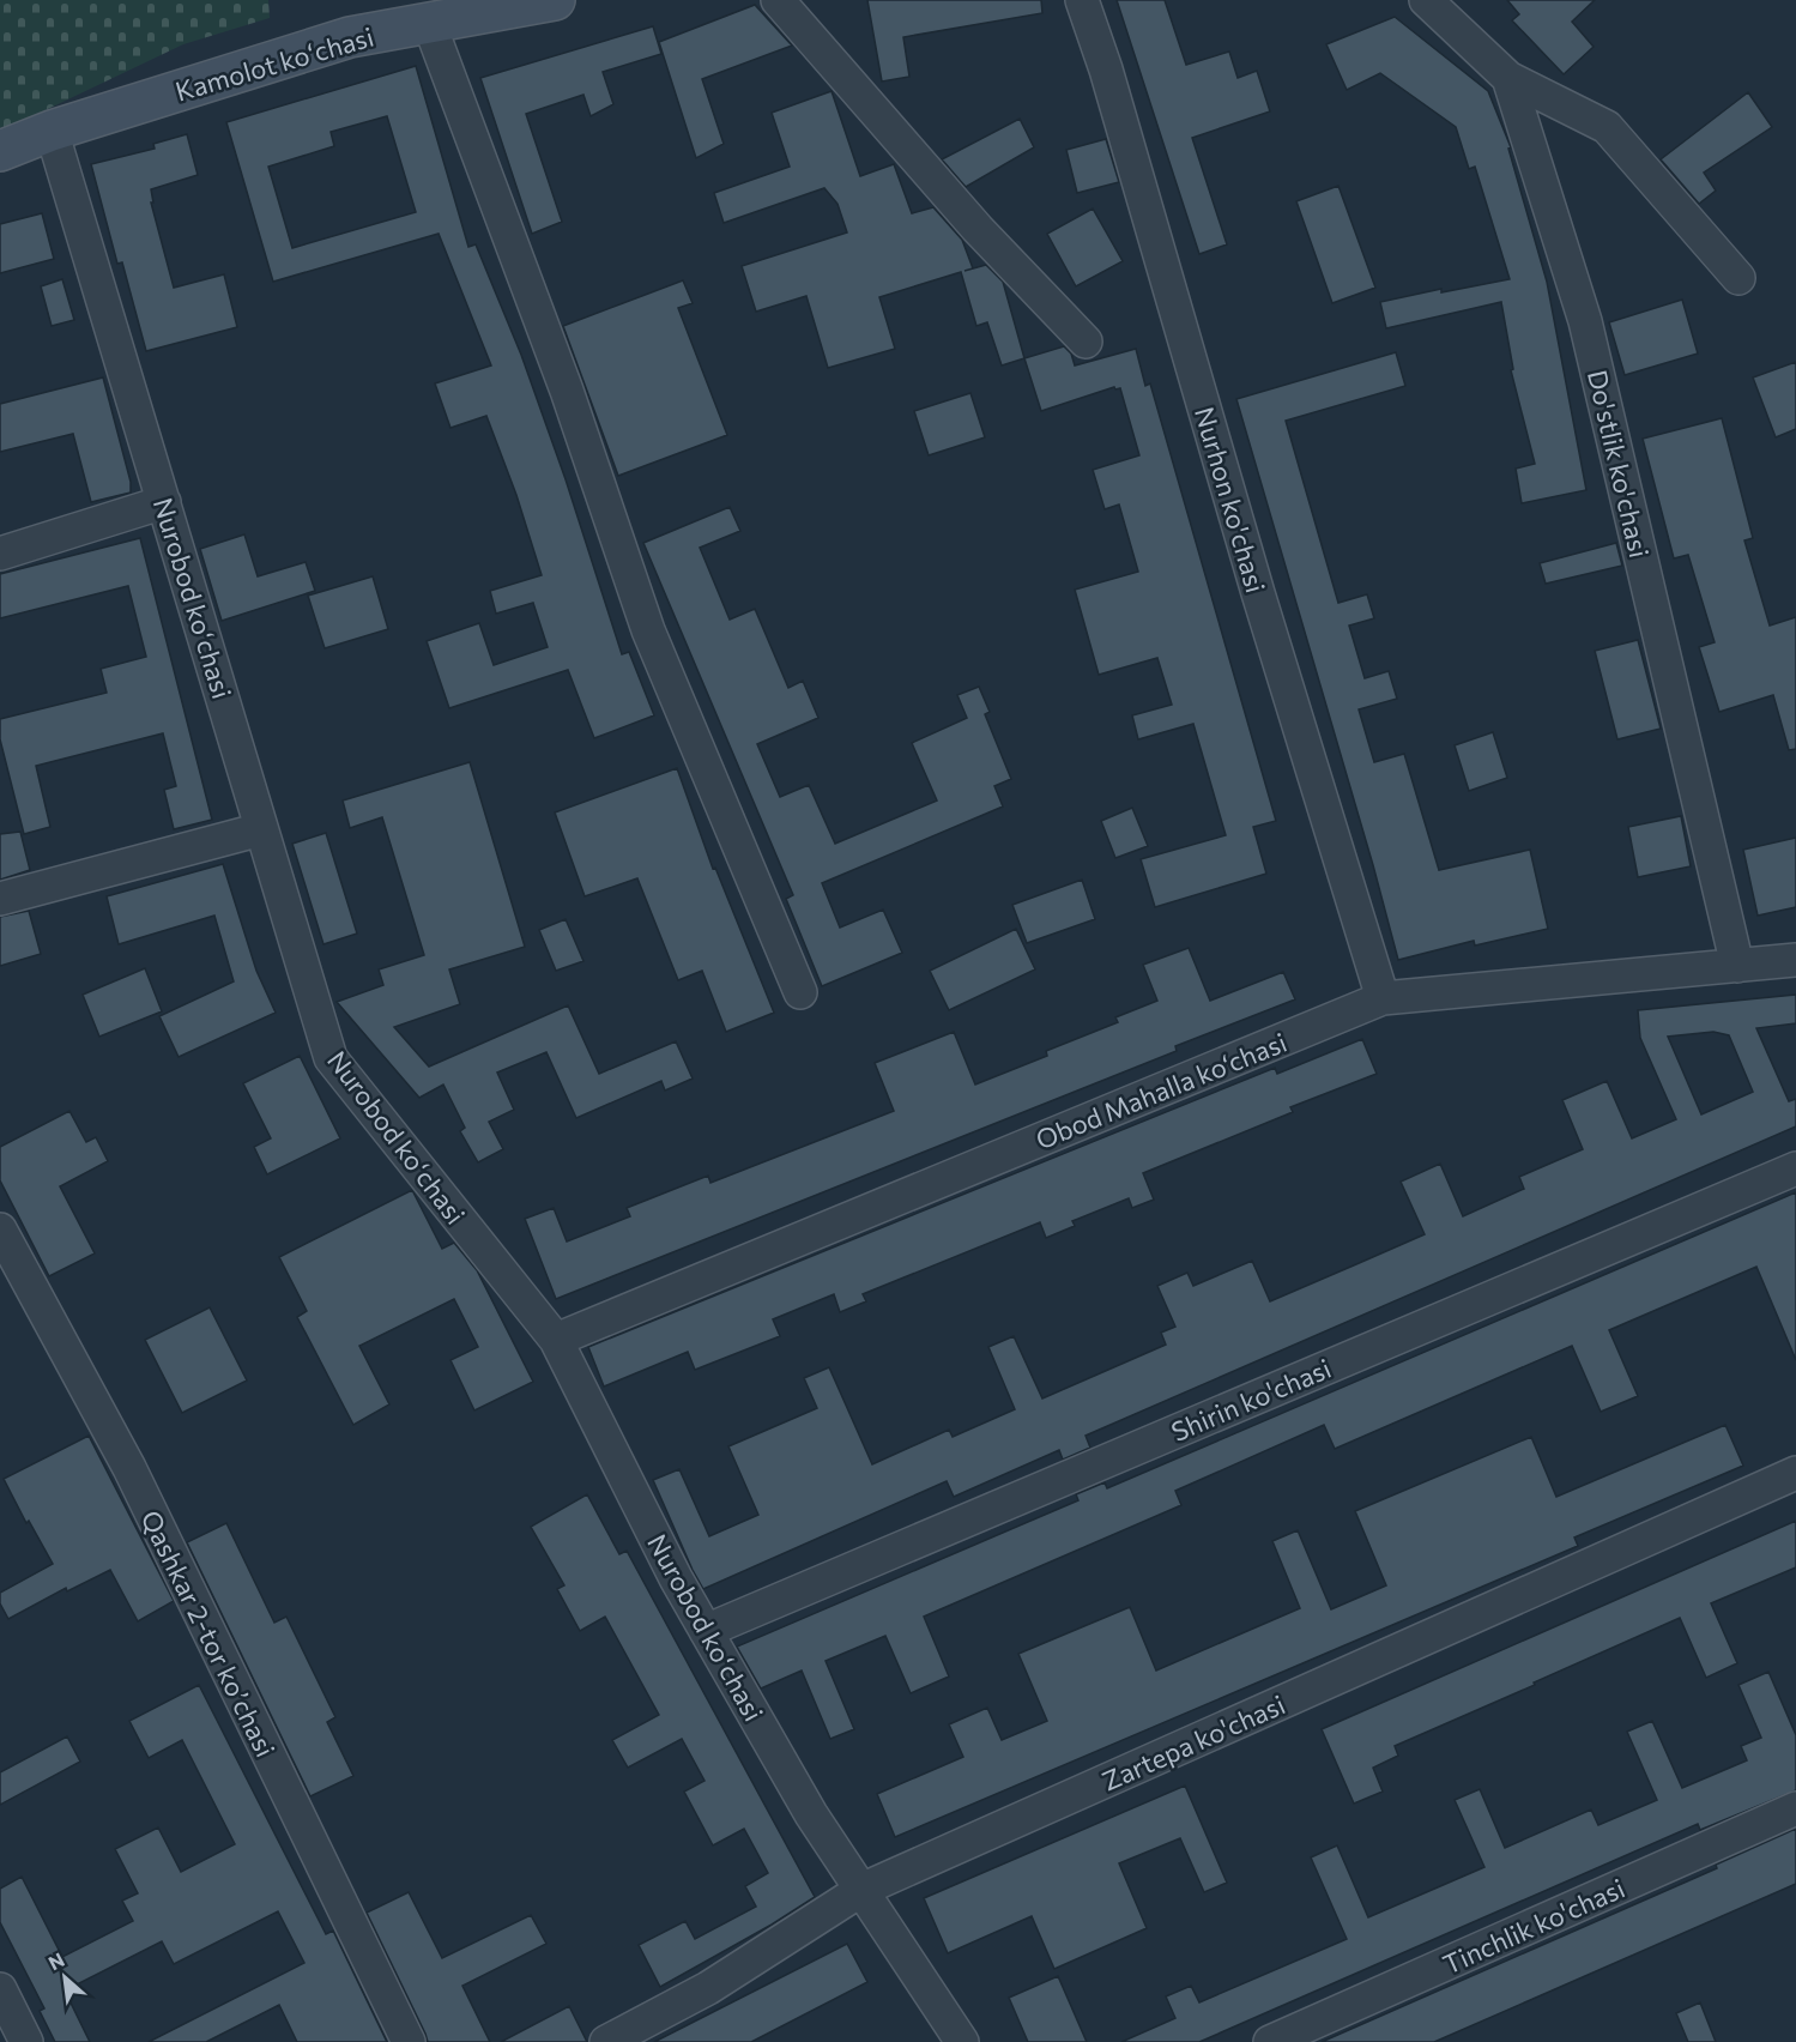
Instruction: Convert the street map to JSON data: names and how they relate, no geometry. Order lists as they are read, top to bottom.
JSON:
{
  "streets": {
    "street": [
      "Kamolot koʻchasi",
      "Do'stlik ko'chasi",
      "Nurhon ko'chasi",
      "Nurobod koʻchasi",
      "Obod Mahalla ko‘chasi",
      "Shirin ko'chasi",
      "Qashkar 2-tor koʼchasi",
      "Zartepa ko'chasi",
      "Tinchlik ko'chasi"
    ]
  },
  "crossings": [
    ["Kamolot koʻchasi", "Nurobod koʻchasi"],
    ["Do'stlik ko'chasi", "Obod Mahalla ko‘chasi"],
    ["Nurhon ko'chasi", "Obod Mahalla ko‘chasi"],
    ["Nurobod koʻchasi", "Obod Mahalla ko‘chasi"],
    ["Nurobod koʻchasi", "Shirin ko'chasi"],
    ["Nurobod koʻchasi", "Zartepa ko'chasi"]
  ],
  "north": "top left"
}
